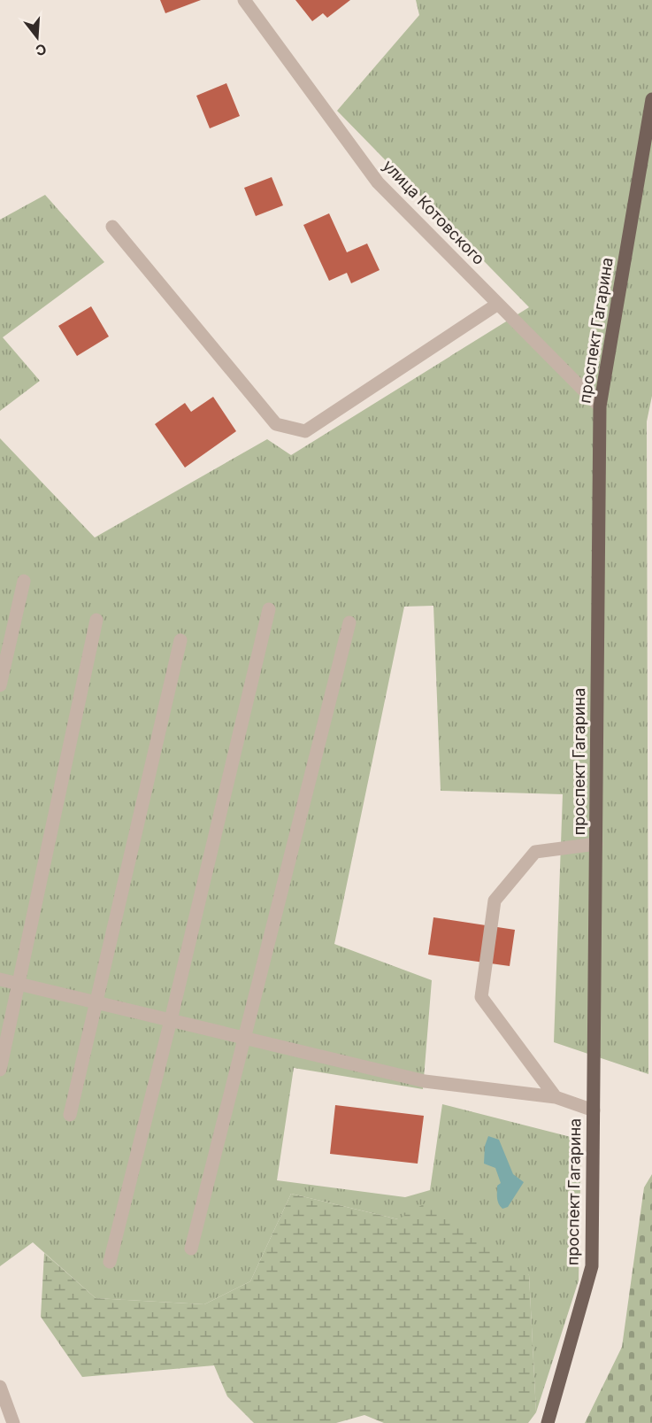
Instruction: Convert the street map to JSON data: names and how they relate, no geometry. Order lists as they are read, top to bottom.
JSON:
{
  "streets": {
    "main road": ["проспект Гагарина"],
    "street": ["улица Котовского"]
  },
  "crossings": [
    ["улица Котовского", "проспект Гагарина"]
  ],
  "north": "bottom"
}
